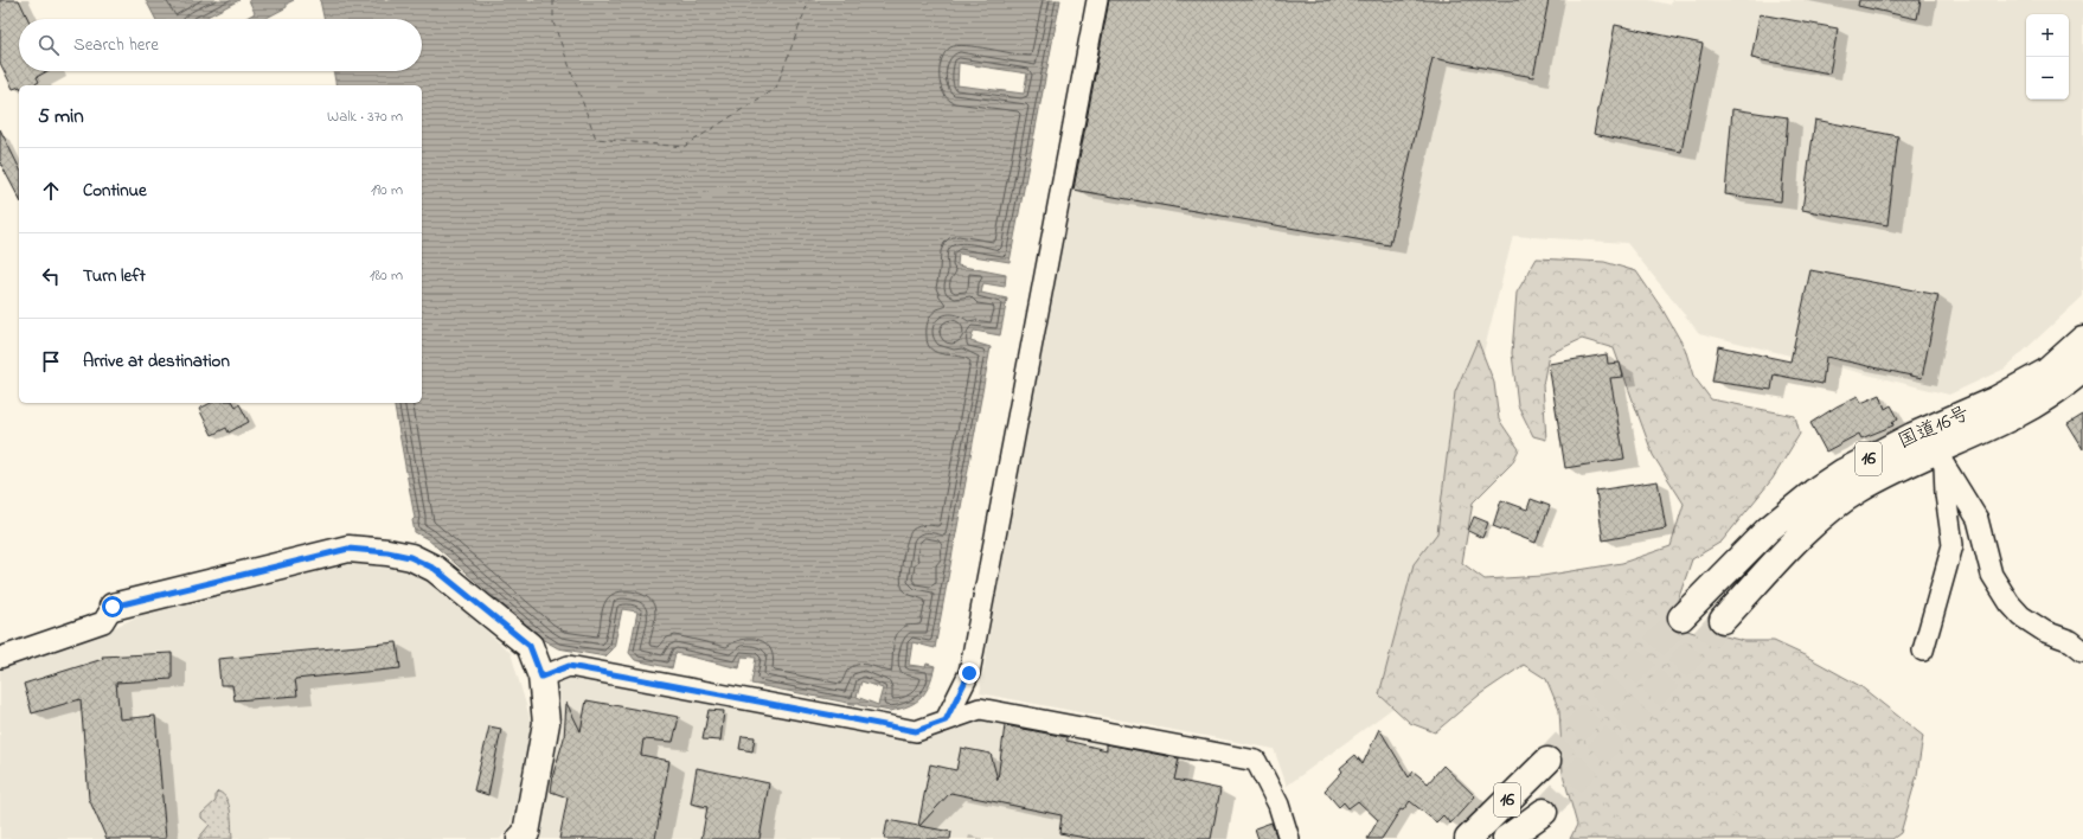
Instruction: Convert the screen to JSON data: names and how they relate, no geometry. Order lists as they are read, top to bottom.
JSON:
{
  "streets": {
    "main road": ["国道16号", "16"]
  },
  "page": {
    "map_buttons": ["+", "−"],
    "search": "Search here",
    "heading": ["5 min", "Walk · 370 m"],
    "list": [
      ["Continue", "190 m"],
      ["Turn left", "180 m"],
      "Arrive at destination"
    ]
  }
}
